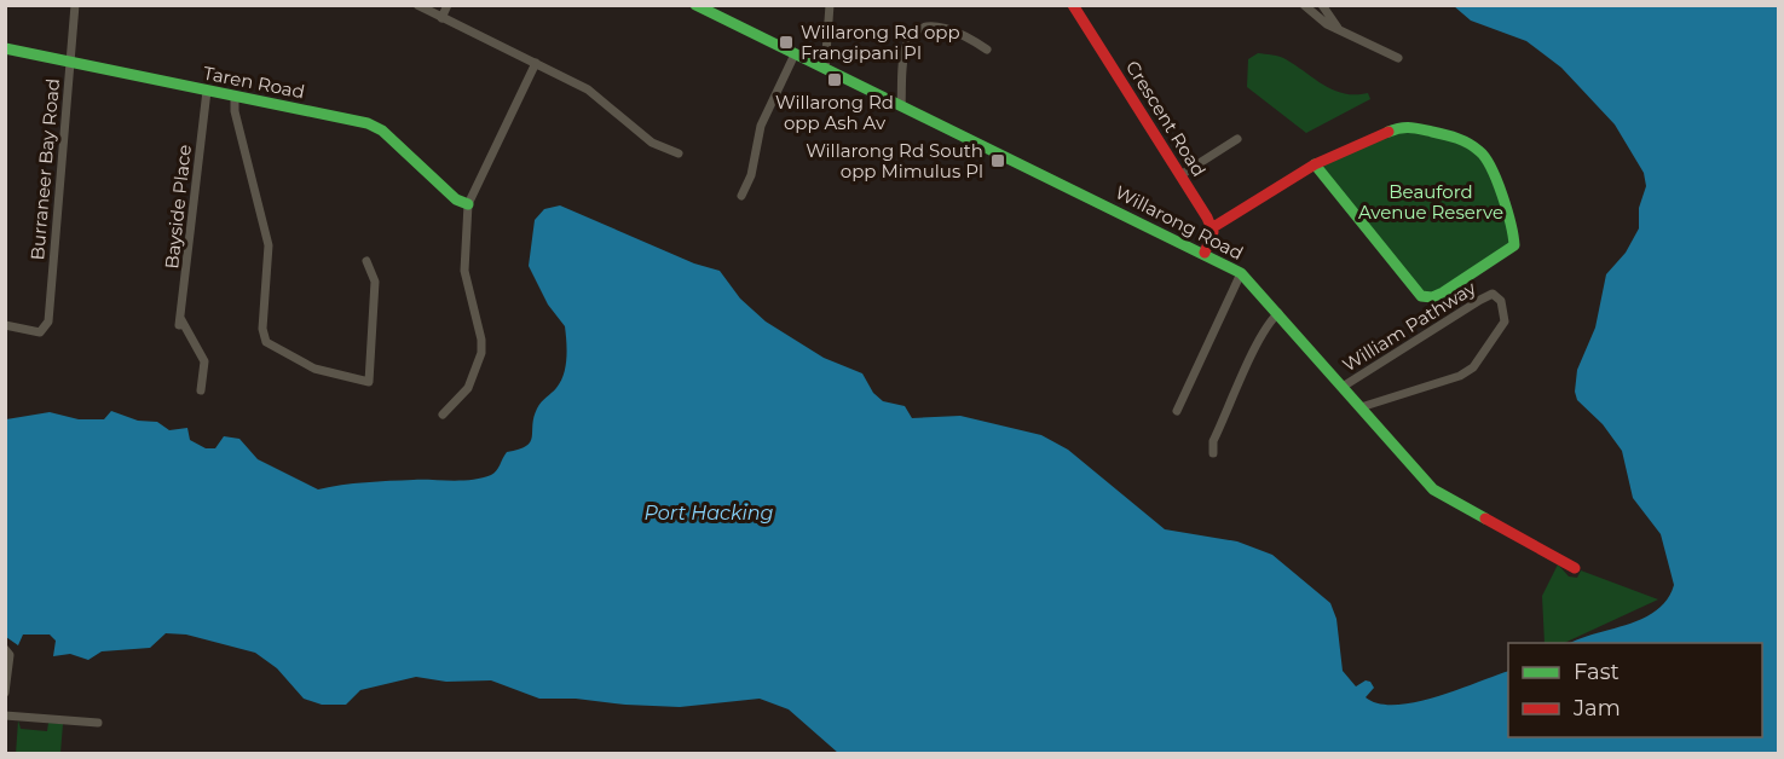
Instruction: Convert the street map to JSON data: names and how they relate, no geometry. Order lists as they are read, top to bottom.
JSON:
{
  "streets": {
    "street": [
      "Taren Road",
      "Crescent Road",
      "Burraneer Bay Road",
      "Bayside Place",
      "Willarong Road",
      "William Pathway"
    ]
  },
  "crossings": [
    ["Taren Road", "Burraneer Bay Road"],
    ["Taren Road", "Bayside Place"],
    ["Willarong Road", "William Pathway"]
  ],
  "water": ["Port Hacking"],
  "parks": ["Beauford Avenue Reserve"],
  "places": {
    "transit": ["Willarong Rd opp Frangipani Pl", "Willarong Rd opp Ash Av", "Willarong Rd South opp Mimulus Pl"]
  },
  "legend": ["Fast", "Jam"]
}
